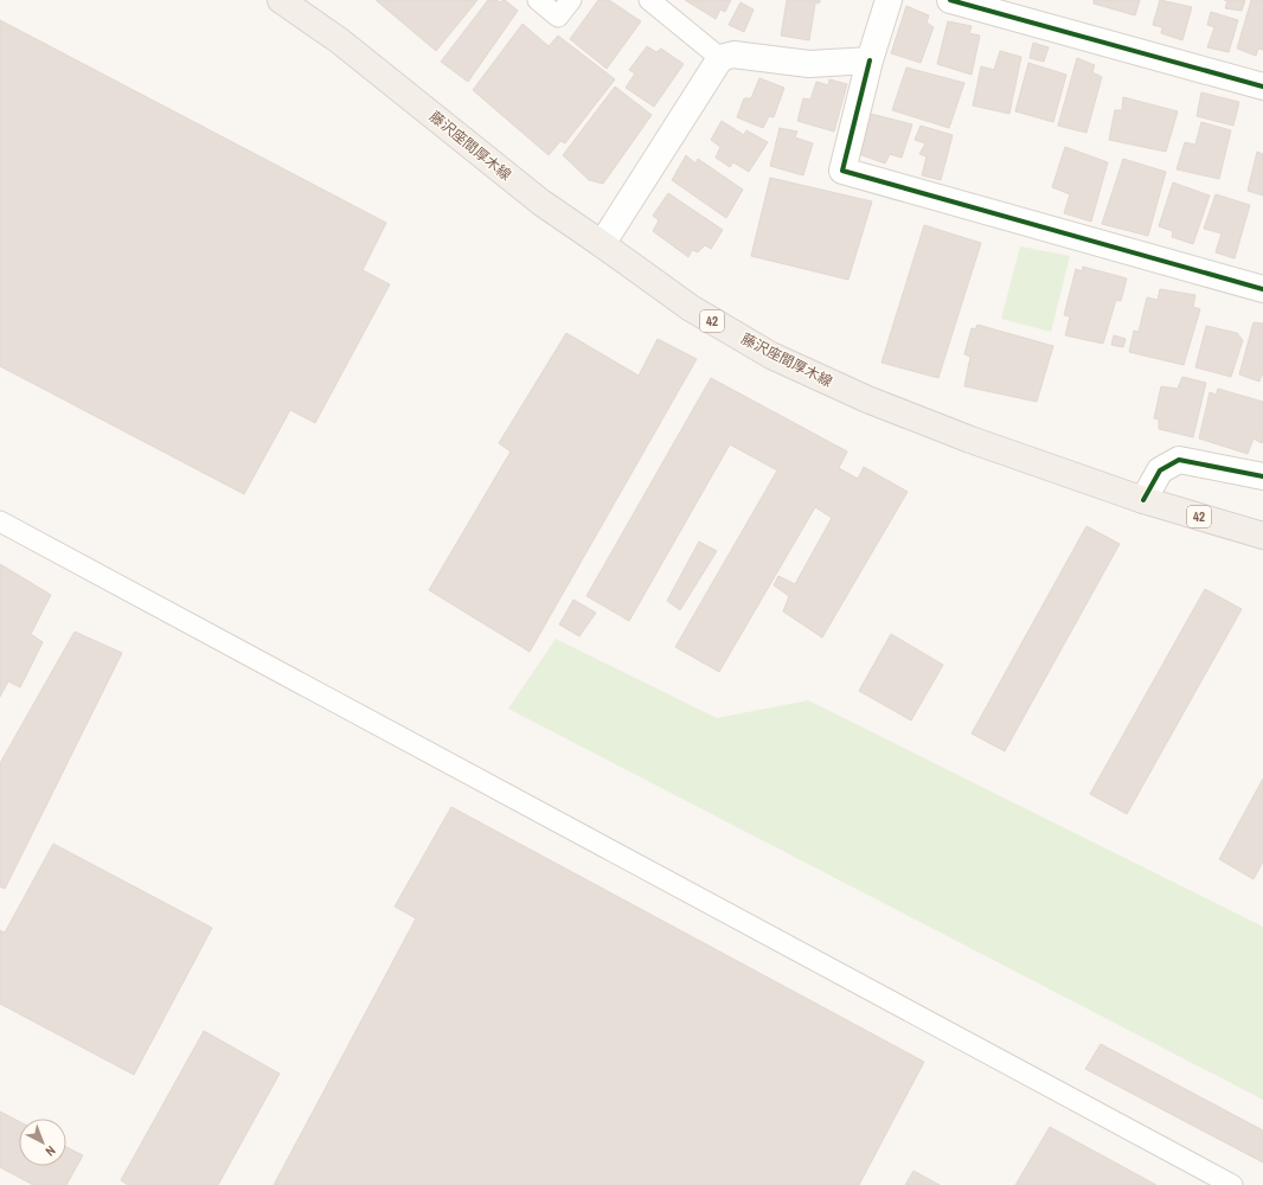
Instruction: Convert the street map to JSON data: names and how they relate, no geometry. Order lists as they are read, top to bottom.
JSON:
{
  "streets": {
    "main road": ["藤沢座間厚木線", "42"]
  },
  "north": "bottom right"
}
